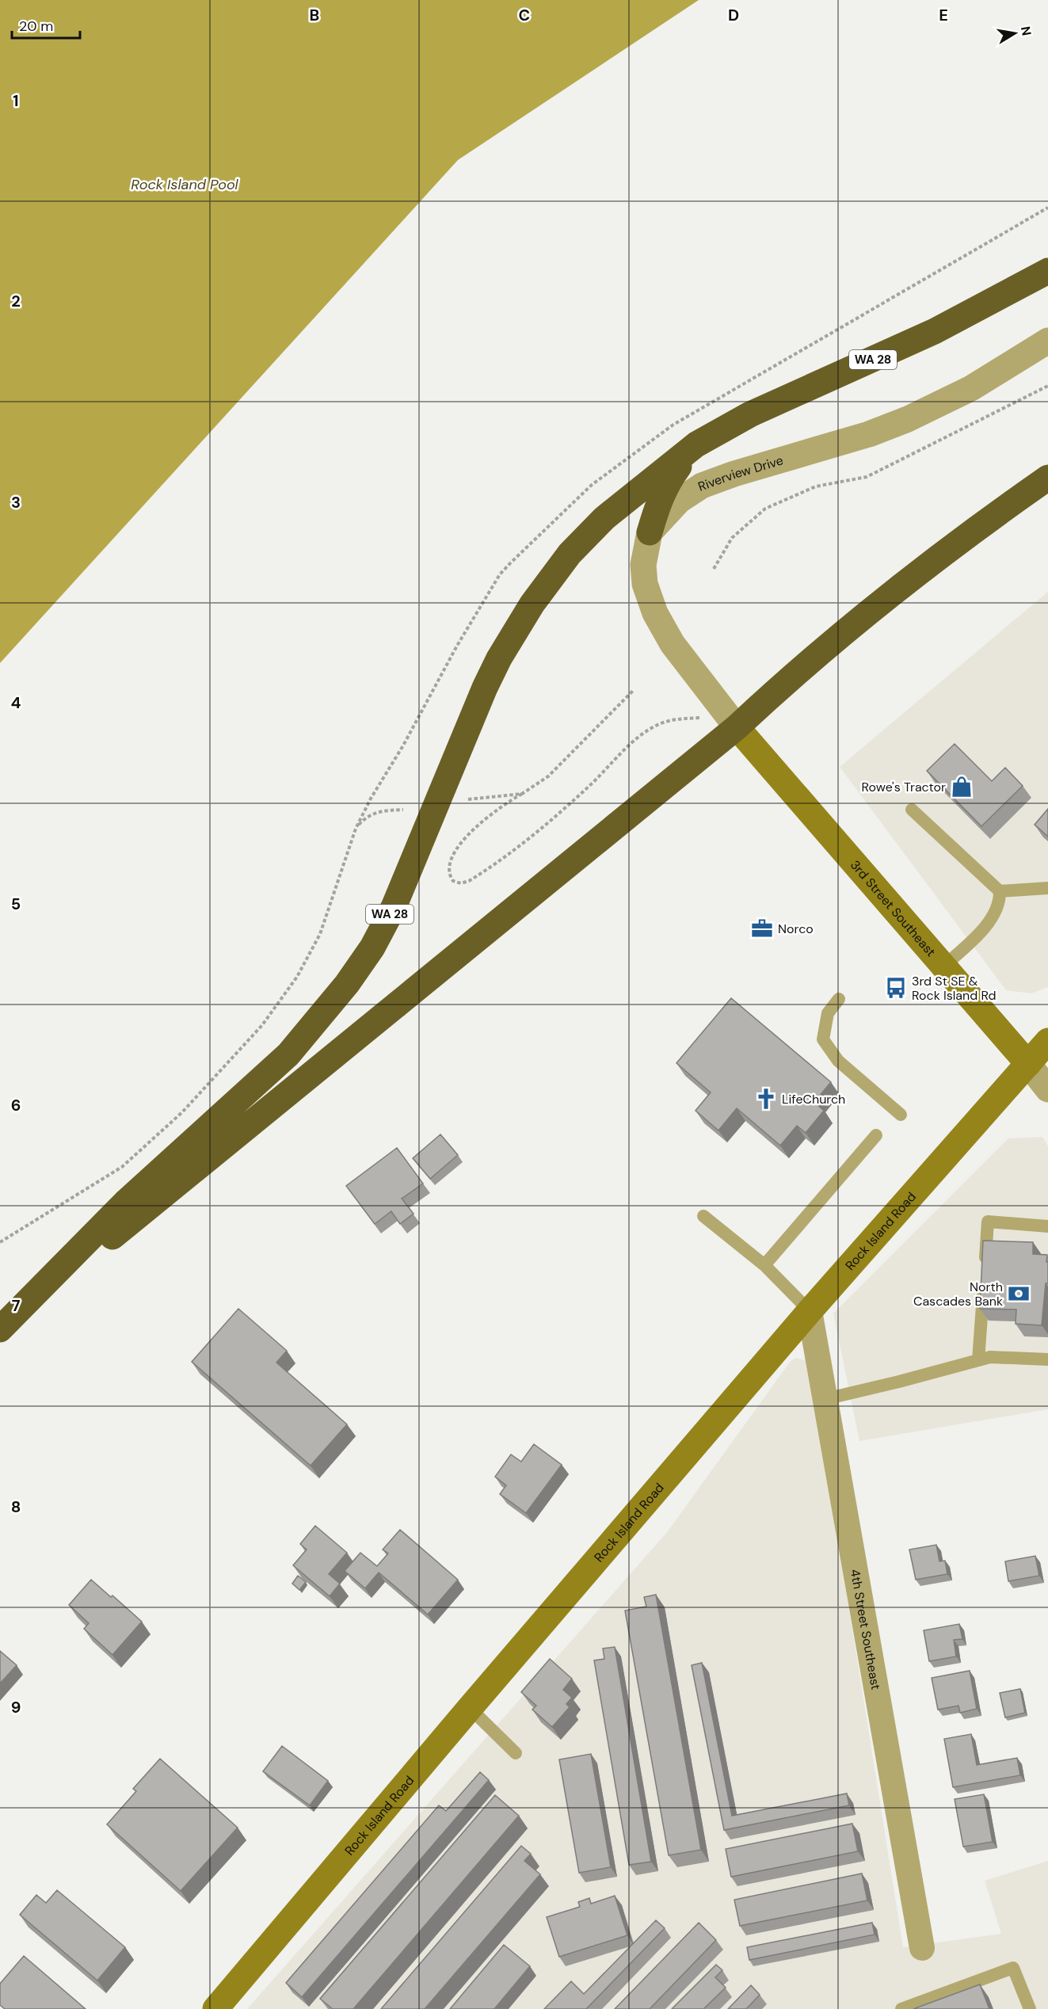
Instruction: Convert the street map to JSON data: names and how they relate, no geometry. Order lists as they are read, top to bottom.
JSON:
{
  "streets": {
    "highway": ["WA 28"],
    "main road": ["3rd Street Southeast", "Rock Island Road"],
    "street": ["Riverview Drive", "4th Street Southeast"]
  },
  "crossings": [
    ["3rd Street Southeast", "Rock Island Road"],
    ["Rock Island Road", "4th Street Southeast"]
  ],
  "water": ["Rock Island Pool"],
  "places": {
    "shop": ["Rowe's Tractor"],
    "office": ["Norco"],
    "bus stop": ["3rd St SE & Rock Island Rd"],
    "church": ["LifeChurch"],
    "bank": ["North Cascades Bank"]
  },
  "scale_bar": "20 m",
  "north": "right",
  "grid": {
    "columns": [
      "B",
      "C",
      "D",
      "E"
    ],
    "rows": [
      "1",
      "2",
      "3",
      "4",
      "5",
      "6",
      "7",
      "8",
      "9"
    ]
  }
}
